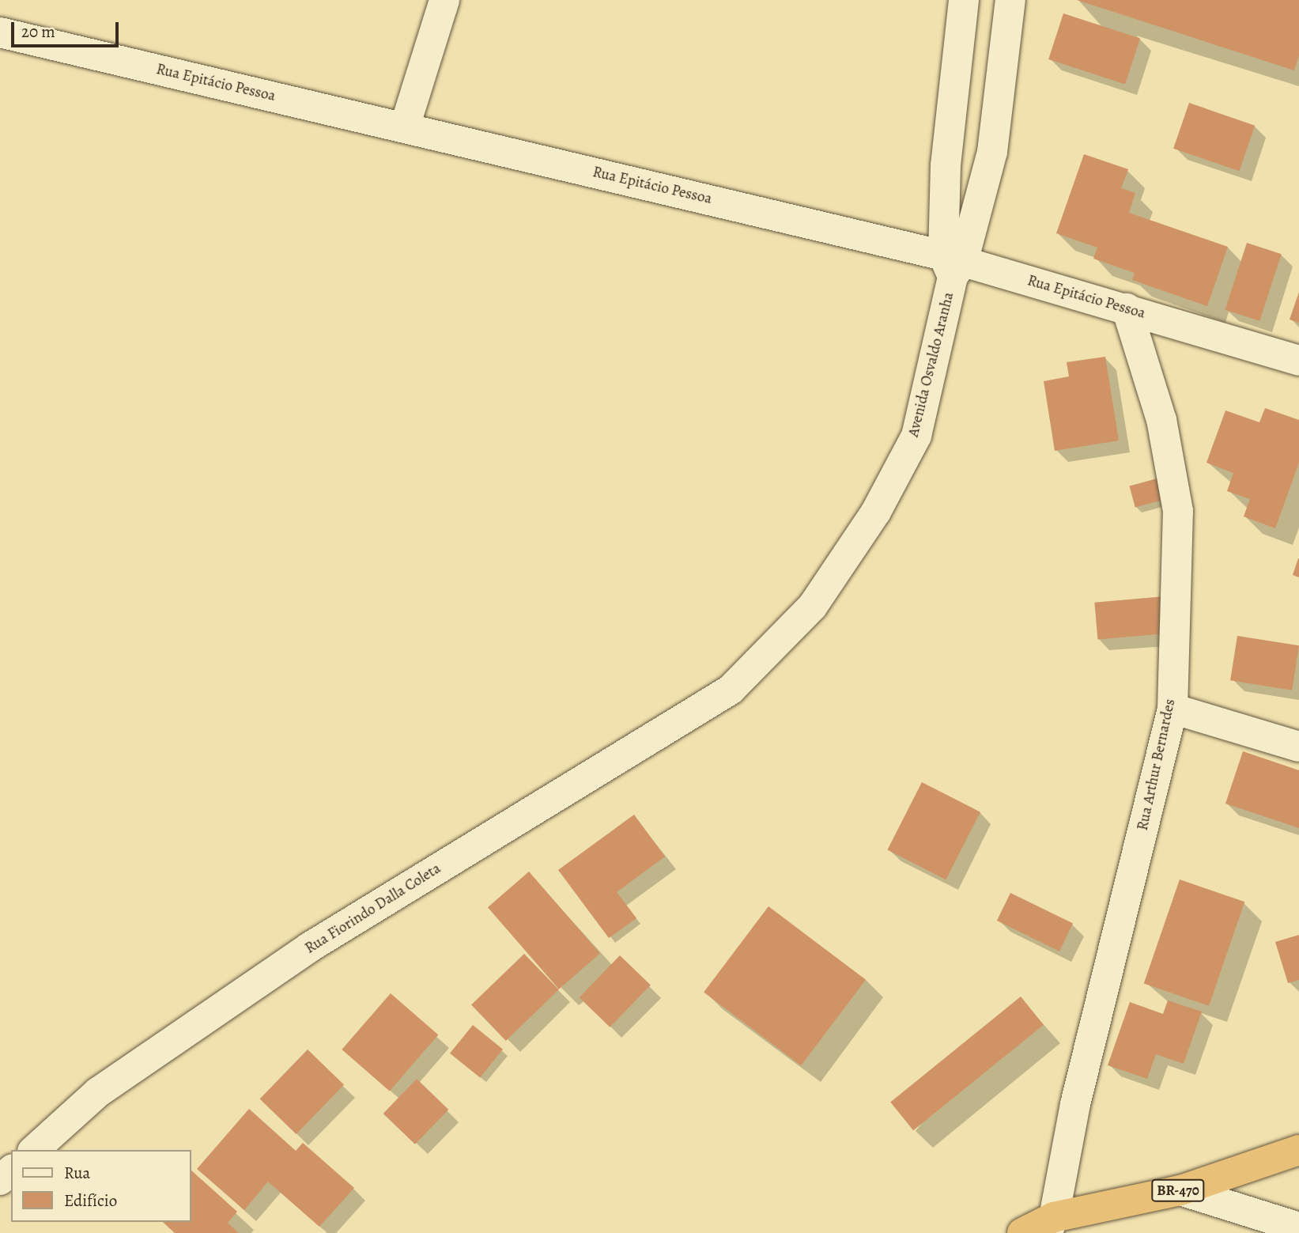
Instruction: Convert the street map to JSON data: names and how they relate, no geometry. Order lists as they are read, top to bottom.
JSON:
{
  "streets": {
    "highway": ["BR-470"],
    "street": [
      "Rua Epitácio Pessoa",
      "Avenida Osvaldo Aranha",
      "Rua Arthur Bernardes",
      "Rua Fiorindo Dalla Coleta"
    ]
  },
  "crossings": [
    ["Rua Epitácio Pessoa", "Avenida Osvaldo Aranha"],
    ["Rua Epitácio Pessoa", "Rua Arthur Bernardes"],
    ["Avenida Osvaldo Aranha", "Rua Fiorindo Dalla Coleta"],
    ["Rua Arthur Bernardes", "BR-470"]
  ],
  "legend": ["Rua", "Edifício"],
  "scale_bar": "20 m"
}
